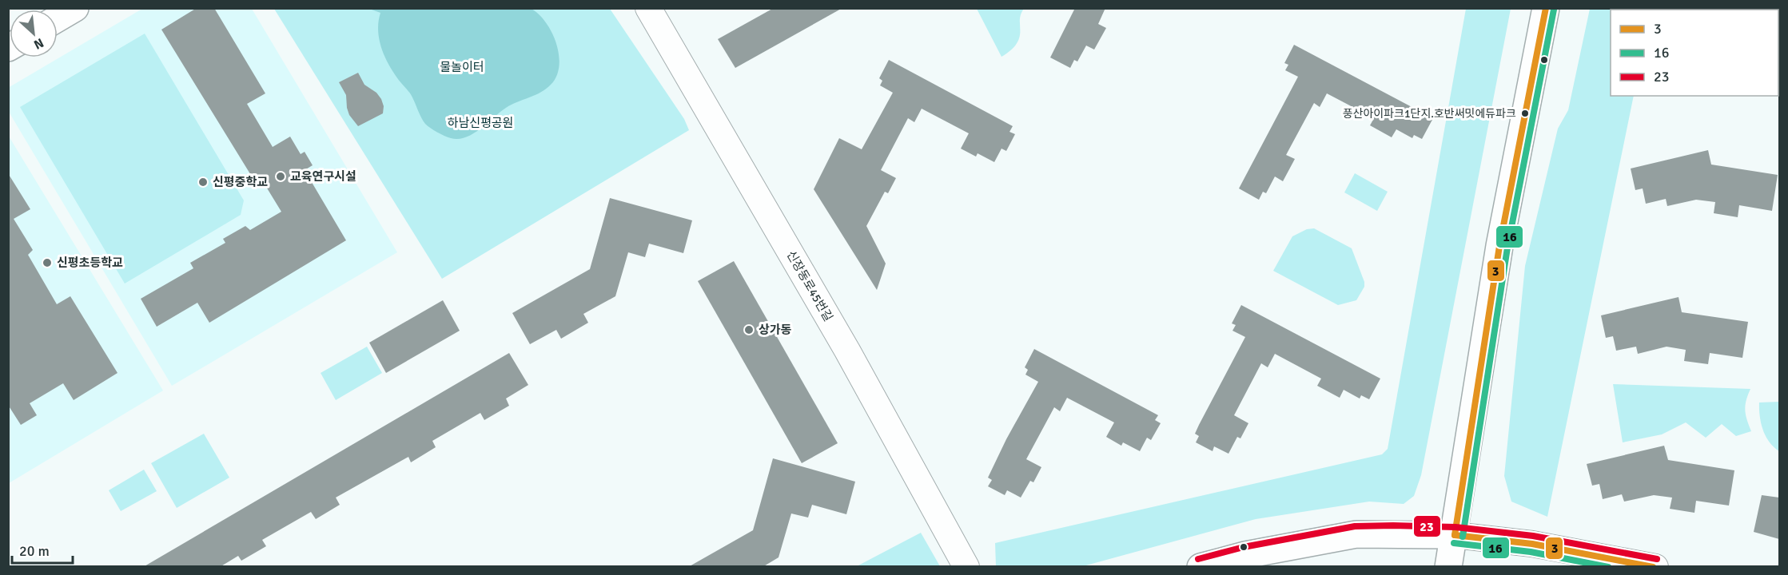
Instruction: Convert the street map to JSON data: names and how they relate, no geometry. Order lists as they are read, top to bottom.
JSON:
{
  "streets": {
    "street": ["신장동로45번길"]
  },
  "parks": ["물놀이터", "하남신평공원"],
  "places": [
    "풍산아이파크1단지.호반써밋에듀파크",
    "교육연구시설",
    "신평중학교",
    "신평초등학교",
    "상가동"
  ],
  "lines": ["transit line 3", "transit line 16", "transit line 23"],
  "legend": ["3", "16", "23"],
  "scale_bar": "20 m",
  "north": "bottom right"
}
